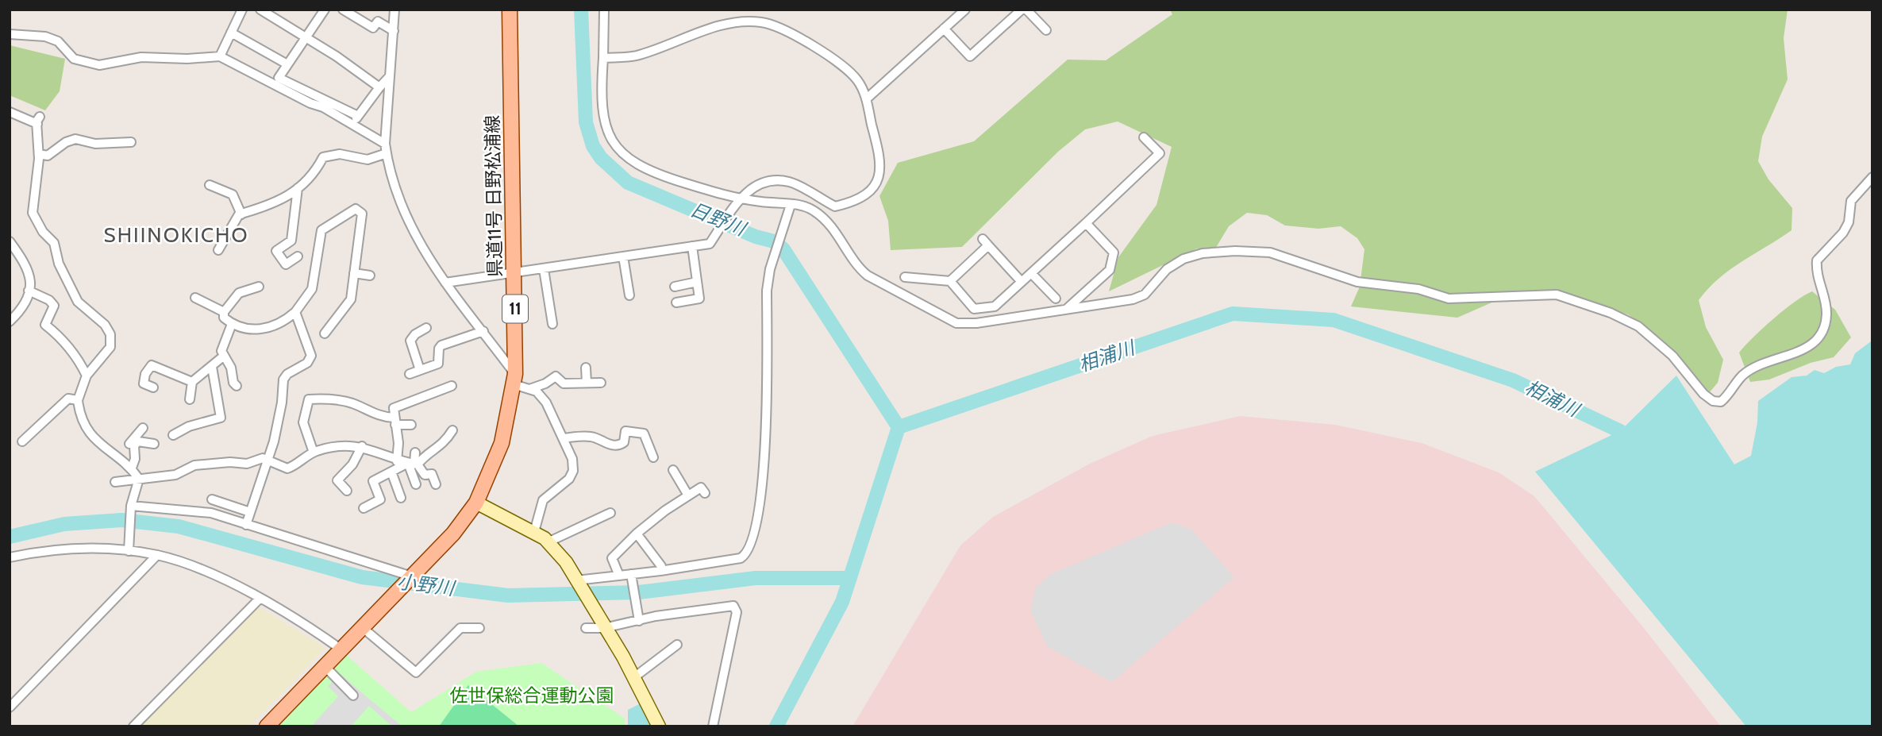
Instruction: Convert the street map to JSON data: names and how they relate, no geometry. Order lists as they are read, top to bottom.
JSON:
{
  "streets": {
    "main road": ["県道11号 日野松浦線", "11"]
  },
  "districts": ["SHIINOKICHO"],
  "water": ["日野川", "相浦川", "小野川"],
  "parks": ["佐世保総合運動公園"]
}
